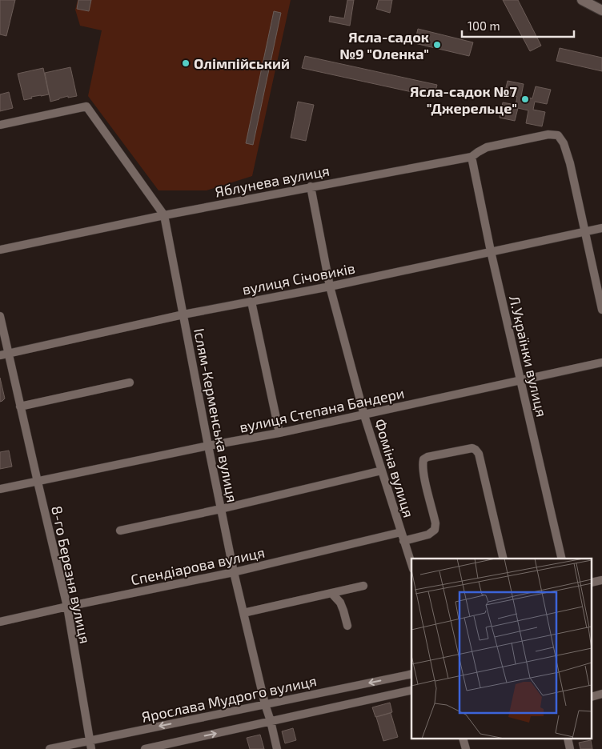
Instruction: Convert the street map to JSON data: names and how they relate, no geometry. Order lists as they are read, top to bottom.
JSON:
{
  "streets": {
    "street": [
      "Яблунева вулиця",
      "вулиця Січовиків",
      "Л.Українки вулиця",
      "вулиця Степана Бандери",
      "Іслям-Керменська вулиця",
      "Фоміна вулиця",
      "Спендіарова вулиця",
      "8-го Березня вулиця",
      "Ярослава Мудрого вулиця"
    ]
  },
  "crossings": [
    ["Яблунева вулиця", "вулиця Січовиків"],
    ["Яблунева вулиця", "Л.Українки вулиця"],
    ["Яблунева вулиця", "Іслям-Керменська вулиця"],
    ["Яблунева вулиця", "Фоміна вулиця"],
    ["вулиця Січовиків", "Л.Українки вулиця"],
    ["вулиця Січовиків", "Іслям-Керменська вулиця"],
    ["вулиця Січовиків", "Фоміна вулиця"],
    ["вулиця Січовиків", "8-го Березня вулиця"],
    ["Л.Українки вулиця", "вулиця Степана Бандери"],
    ["вулиця Степана Бандери", "Іслям-Керменська вулиця"],
    ["вулиця Степана Бандери", "Фоміна вулиця"],
    ["вулиця Степана Бандери", "8-го Березня вулиця"],
    ["Іслям-Керменська вулиця", "Спендіарова вулиця"],
    ["Іслям-Керменська вулиця", "Ярослава Мудрого вулиця"],
    ["Фоміна вулиця", "Спендіарова вулиця"],
    ["Спендіарова вулиця", "8-го Березня вулиця"],
    ["8-го Березня вулиця", "Ярослава Мудрого вулиця"]
  ],
  "places": ["Ясла-садок №9 \"Оленка\"", "Олімпійський", "Ясла-садок №7 \"Джерельце\""],
  "scale_bar": "100 m"
}
